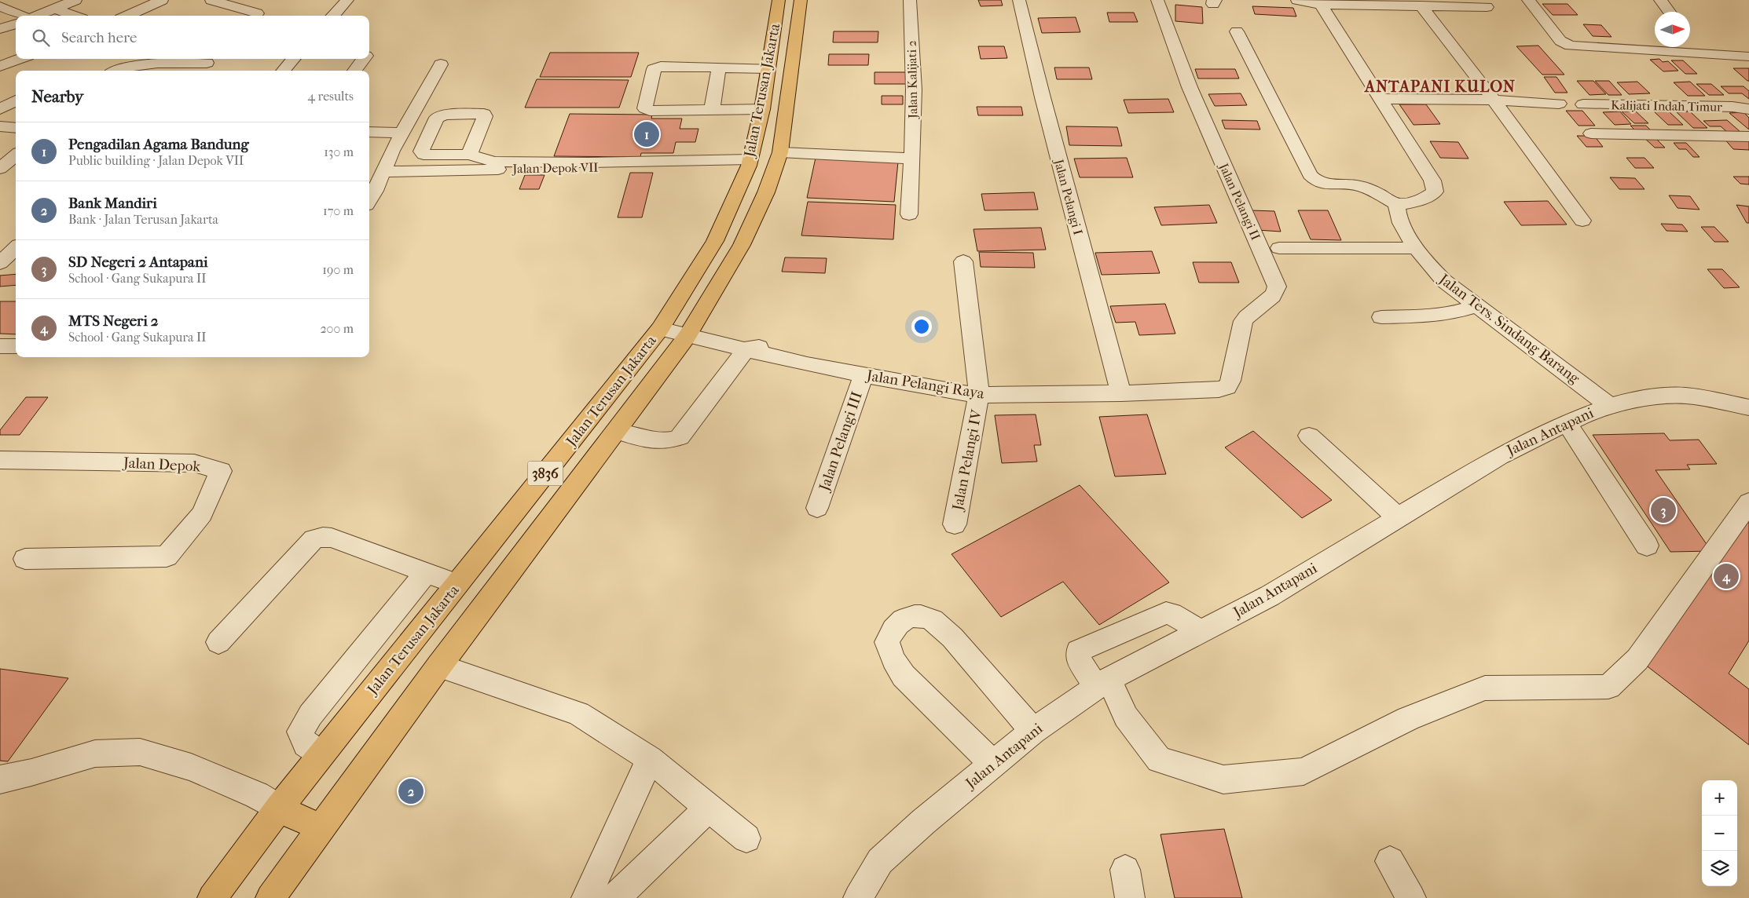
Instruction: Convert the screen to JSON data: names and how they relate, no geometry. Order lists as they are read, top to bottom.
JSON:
{
  "streets": {
    "main road": ["Jalan Terusan Jakarta", "3836"],
    "street": [
      "Jalan Kalijati 2",
      "Kalijati Indah Timur",
      "Jalan Depok VII",
      "Jalan Pelangi I",
      "Jalan Pelangi II",
      "Jalan Ters. Sindang Barang",
      "Jalan Pelangi Raya",
      "Jalan Antapani",
      "Jalan Pelangi III",
      "Jalan Pelangi IV",
      "Jalan Depok"
    ]
  },
  "crossings": [
    ["Jalan Terusan Jakarta", "Jalan Depok VII"],
    ["Jalan Terusan Jakarta", "Jalan Pelangi Raya"],
    ["Jalan Pelangi I", "Jalan Pelangi Raya"],
    ["Jalan Pelangi II", "Jalan Pelangi Raya"],
    ["Jalan Ters. Sindang Barang", "Jalan Antapani"],
    ["Jalan Pelangi Raya", "Jalan Pelangi III"],
    ["Jalan Pelangi Raya", "Jalan Pelangi IV"]
  ],
  "districts": ["ANTAPANI KULON"],
  "north": "right",
  "page": {
    "search": "Search here",
    "heading": ["Nearby", "4 results"],
    "pins": [
      "1",
      "3",
      "4",
      "2"
    ],
    "list": [
      {
        "mark": "1",
        "name": "Pengadilan Agama Bandung",
        "note": "Public building · Jalan Depok VII",
        "value": "130 m"
      },
      {
        "mark": "2",
        "name": "Bank Mandiri",
        "note": "Bank · Jalan Terusan Jakarta",
        "value": "170 m"
      },
      {
        "mark": "3",
        "name": "SD Negeri 2 Antapani",
        "note": "School · Gang Sukapura II",
        "value": "190 m"
      },
      {
        "mark": "4",
        "name": "MTS Negeri 2",
        "note": "School · Gang Sukapura II",
        "value": "200 m"
      }
    ],
    "map_buttons": ["+", "−"]
  }
}
